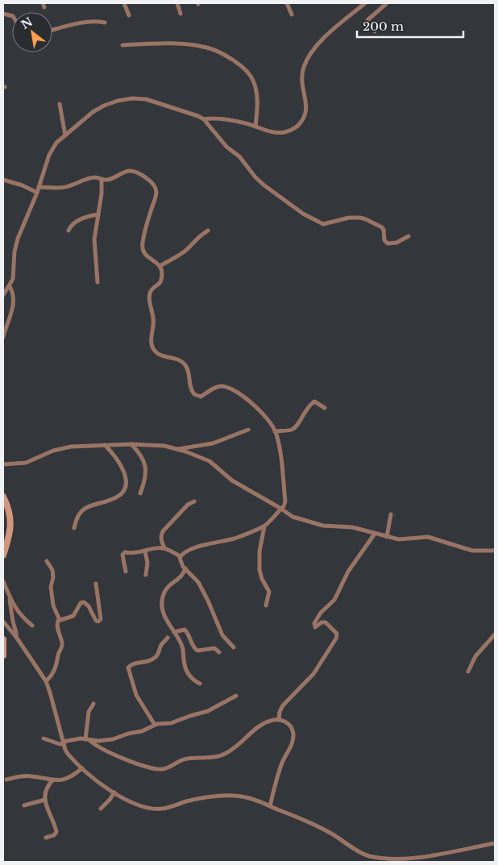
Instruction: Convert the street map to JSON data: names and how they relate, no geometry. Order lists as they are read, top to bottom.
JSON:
{
  "scale_bar": "200 m",
  "north": "top left"
}
